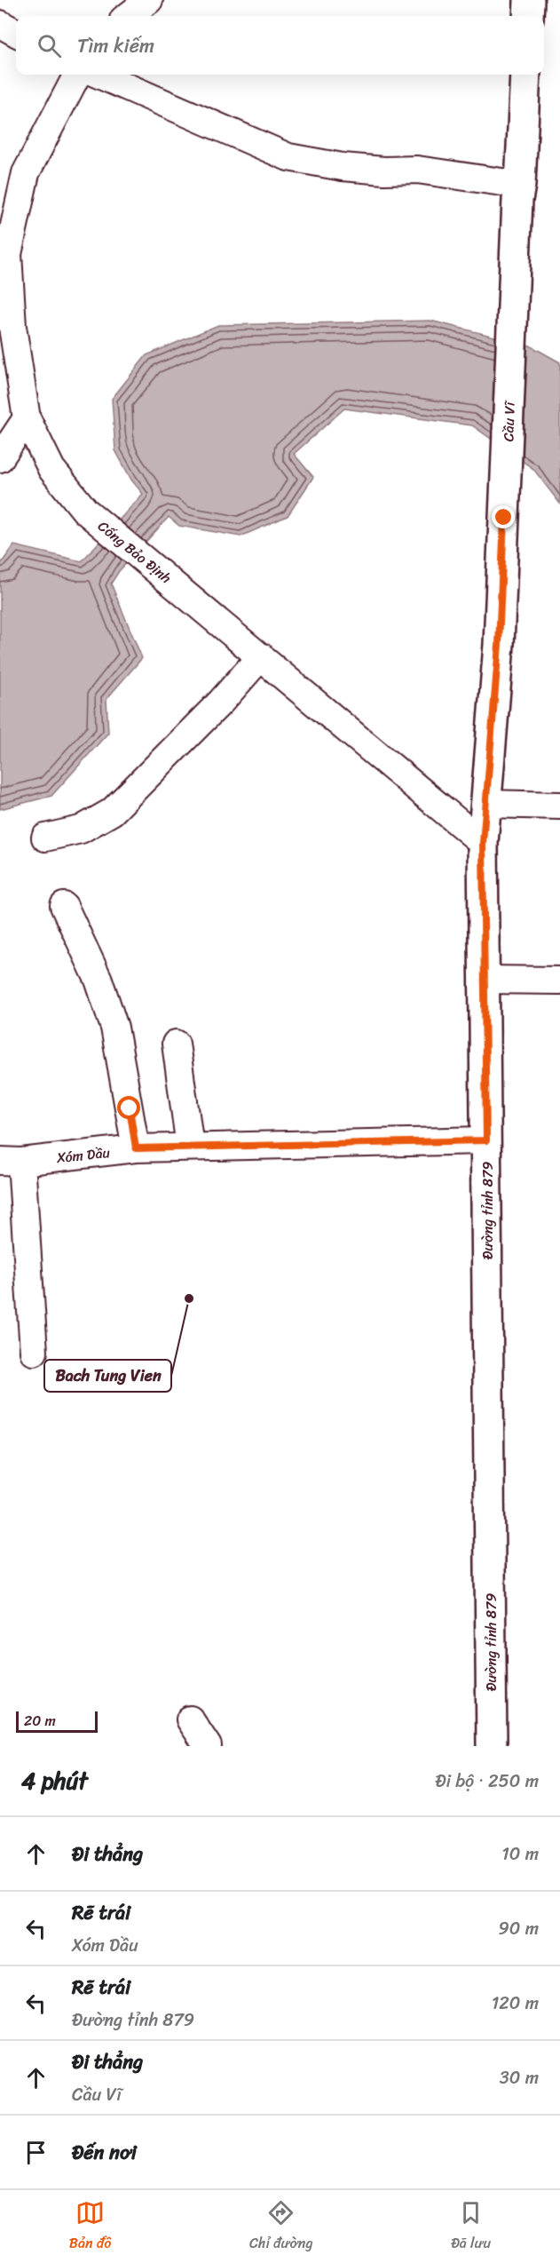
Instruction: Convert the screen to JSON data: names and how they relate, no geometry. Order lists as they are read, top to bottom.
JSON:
{
  "streets": {
    "main road": ["Cầu Vĩ", "Đường tỉnh 879"],
    "street": ["Cống Bảo Định", "Xóm Dầu"]
  },
  "crossings": [
    ["Cầu Vĩ", "Đường tỉnh 879"],
    ["Cống Bảo Định", "Đường tỉnh 879"],
    ["Xóm Dầu", "Đường tỉnh 879"]
  ],
  "places": ["Bach Tung Vien"],
  "scale_bar": "20 m",
  "page": {
    "search": "Tìm kiếm",
    "scale": "20 m",
    "heading": ["4 phút", "Đi bộ · 250 m"],
    "list": [
      ["Đi thẳng", "10 m"],
      ["Rẽ trái", "Xóm Dầu", "90 m"],
      ["Rẽ trái", "Đường tỉnh 879", "120 m"],
      ["Đi thẳng", "Cầu Vĩ", "30 m"],
      "Đến nơi"
    ],
    "nav": ["Bản đồ", "Chỉ đường", "Đã lưu"]
  }
}
